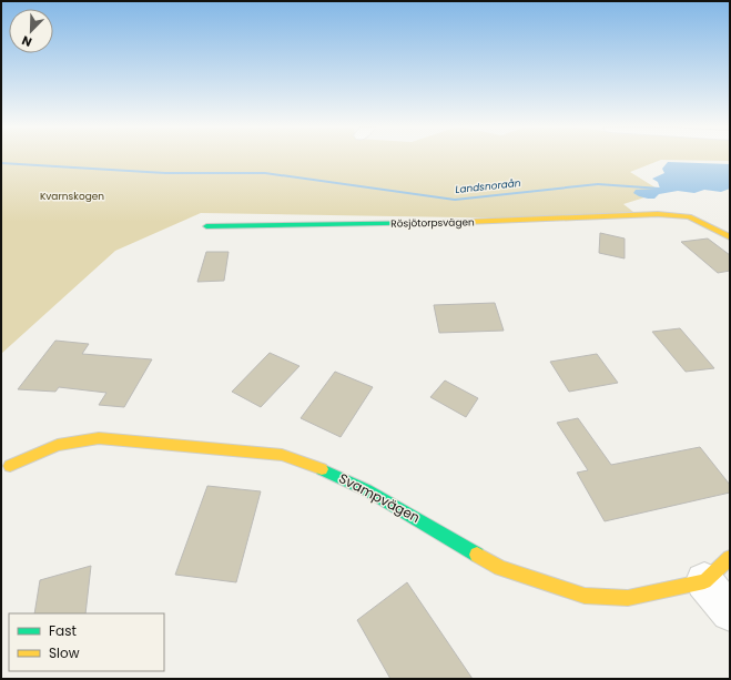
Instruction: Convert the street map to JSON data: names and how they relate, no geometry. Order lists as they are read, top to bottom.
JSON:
{
  "streets": {
    "street": ["Rösjötorpsvägen", "Svampvägen"]
  },
  "water": ["Landsnoraån"],
  "parks": ["Kvarnskogen"],
  "legend": ["Fast", "Slow"],
  "north": "bottom left"
}
